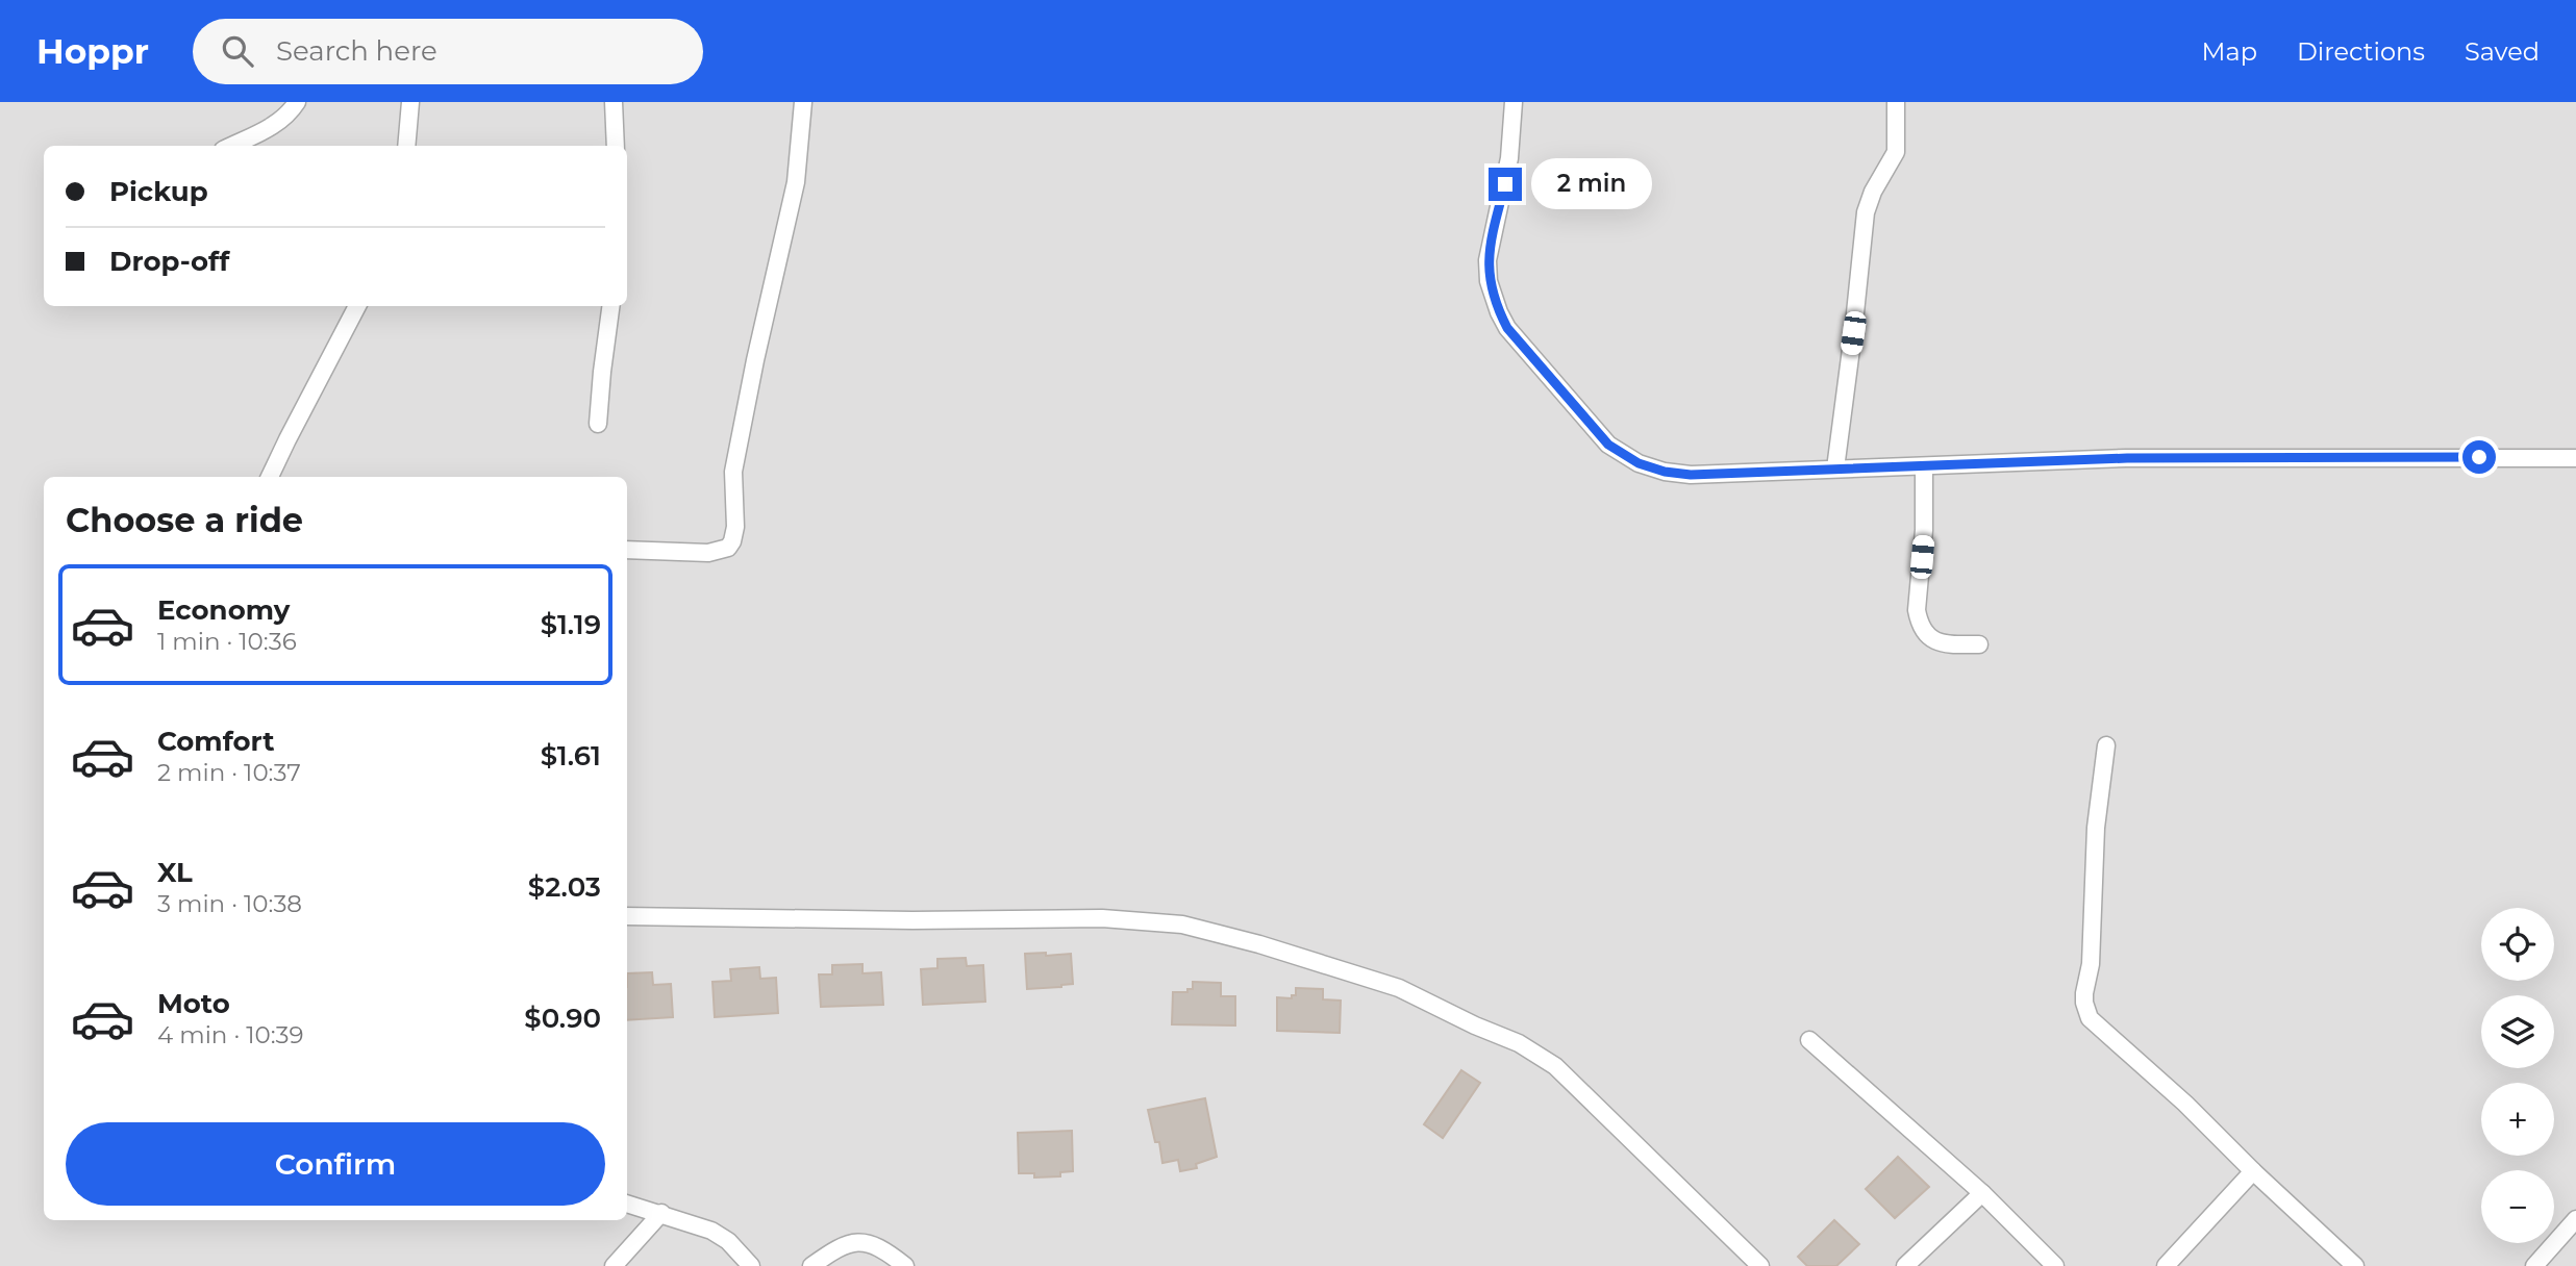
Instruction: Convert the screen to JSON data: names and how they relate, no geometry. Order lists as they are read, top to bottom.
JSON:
{
  "page": {
    "header": "Hoppr",
    "search": "Search here",
    "nav": ["Map", "Directions", "Saved"],
    "banner": ["Pickup", "Drop-off"],
    "bubble": "2 min",
    "heading": "Choose a ride",
    "list": [
      {
        "name": "Economy",
        "note": "1 min · 10:36",
        "value": "$1.19"
      },
      {
        "name": "Comfort",
        "note": "2 min · 10:37",
        "value": "$1.61"
      },
      {
        "name": "XL",
        "note": "3 min · 10:38",
        "value": "$2.03"
      },
      {
        "name": "Moto",
        "note": "4 min · 10:39",
        "value": "$0.90"
      }
    ],
    "map_buttons": ["+", "−"],
    "buttons": "Confirm"
  }
}
